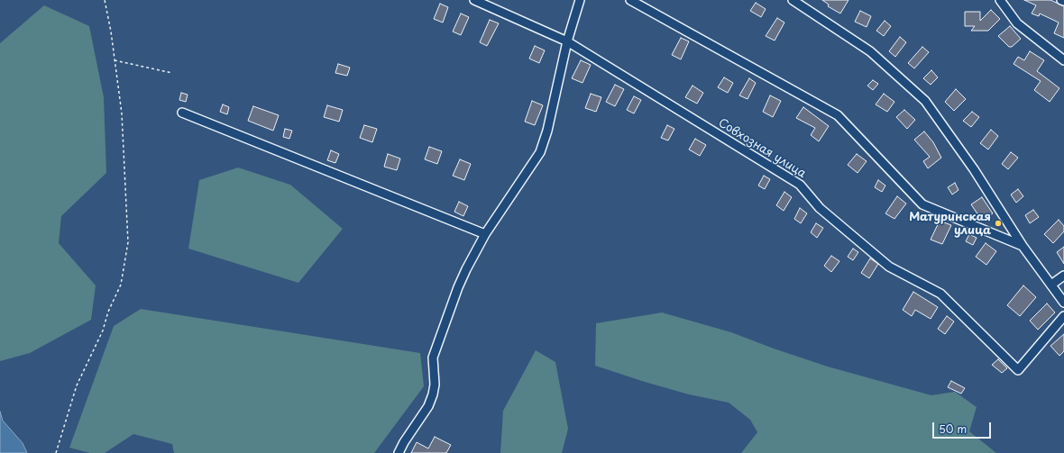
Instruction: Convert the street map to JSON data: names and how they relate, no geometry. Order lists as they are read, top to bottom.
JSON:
{
  "streets": {
    "street": ["Совхозная улица"]
  },
  "places": ["Матуринская улица"],
  "scale_bar": "50 m"
}
